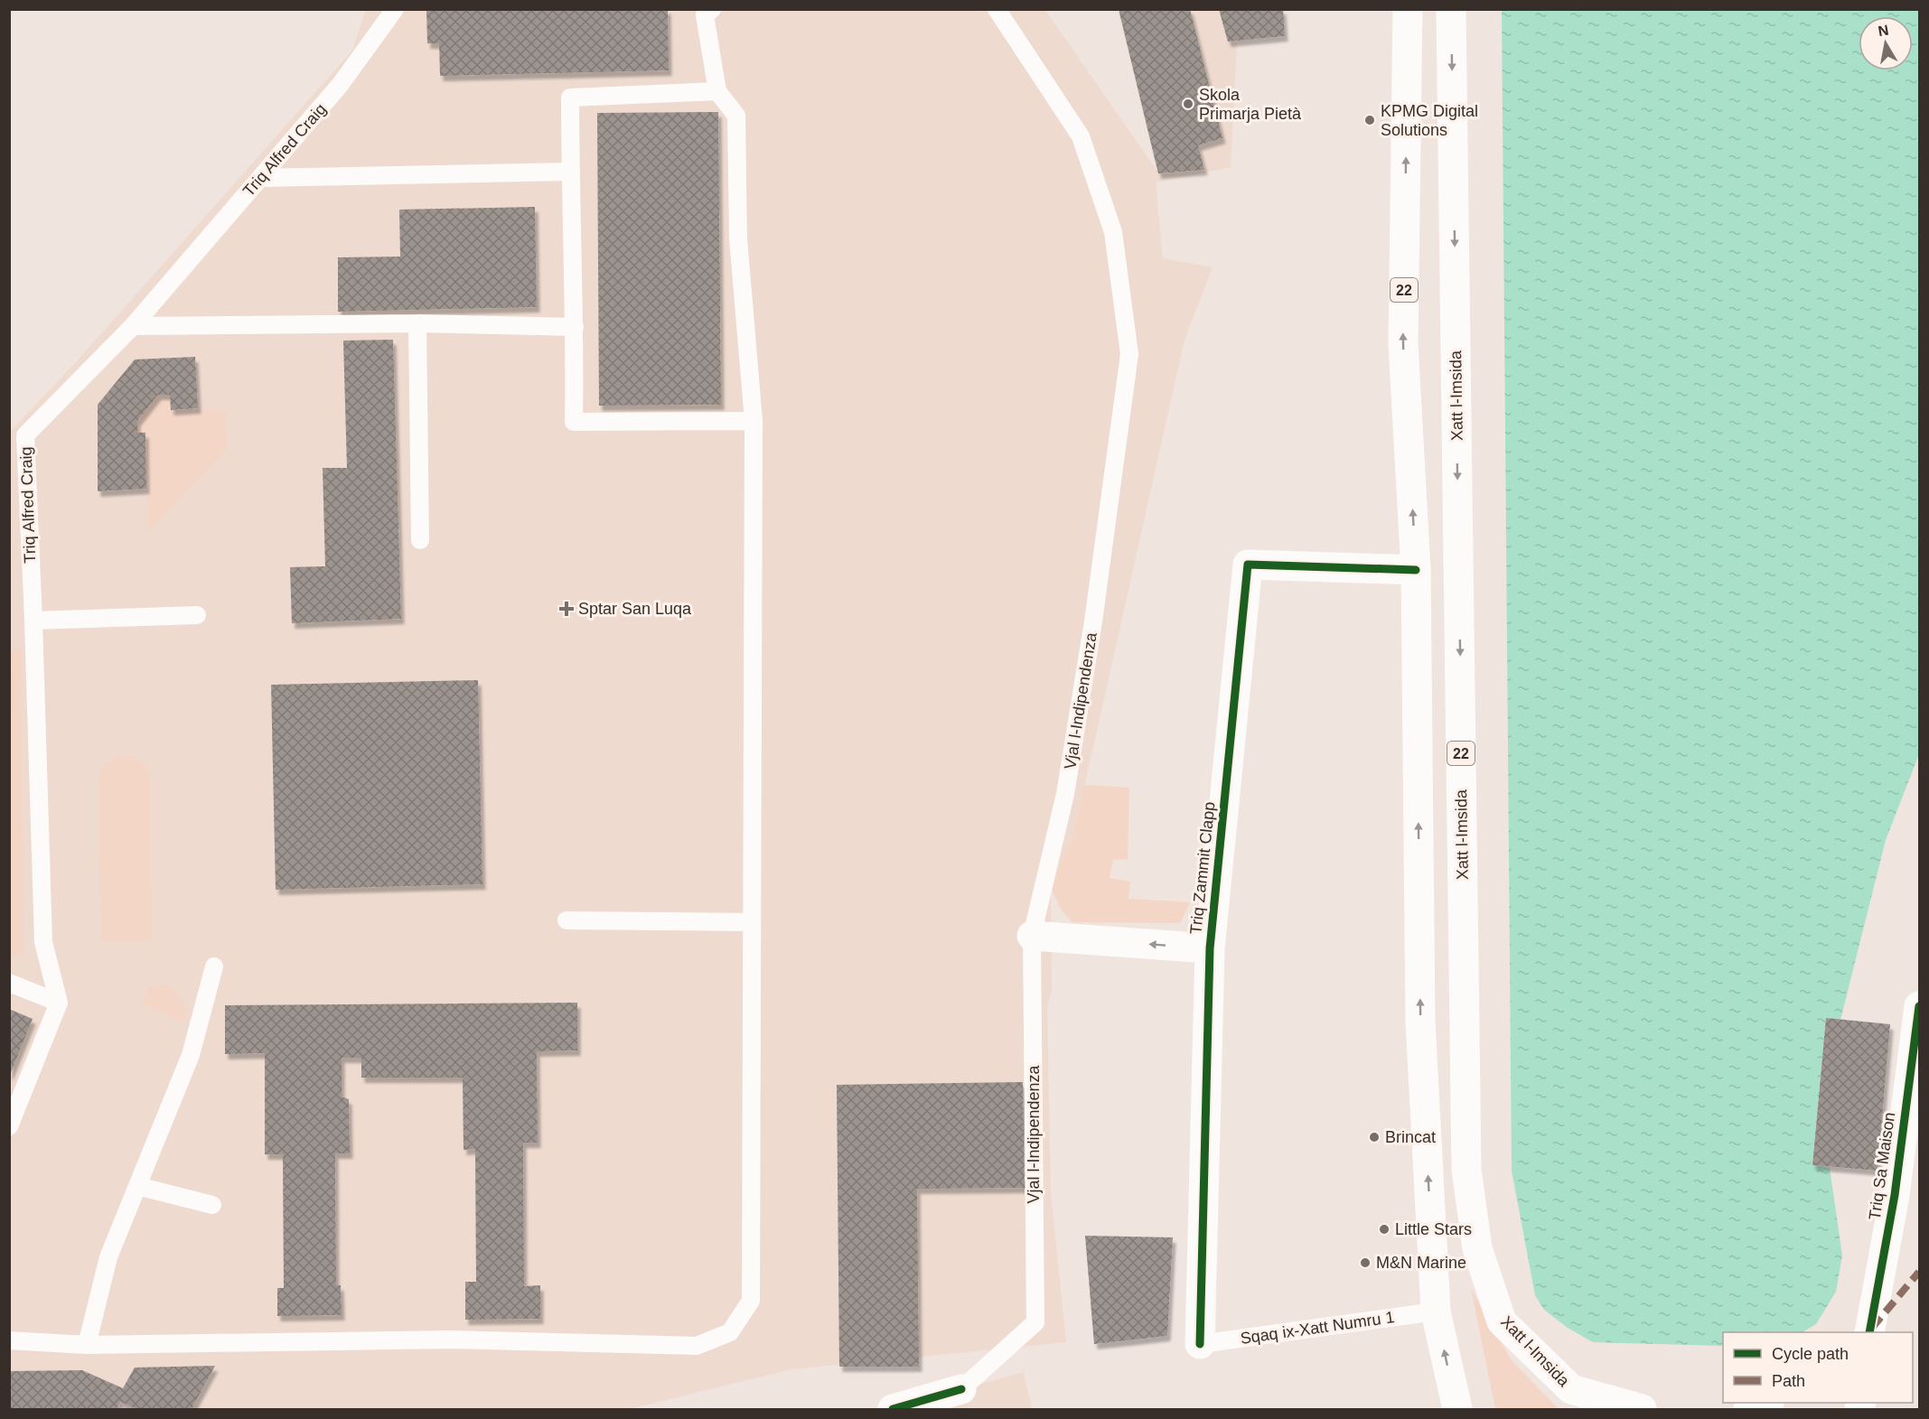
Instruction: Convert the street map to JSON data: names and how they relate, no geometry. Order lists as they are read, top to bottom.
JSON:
{
  "streets": {
    "main road": [
      "22",
      "Xatt l-Imsida",
      "Triq Zammit Clapp",
      "Triq Sa Maison"
    ],
    "lane": ["Triq Alfred Craig", "Vjal l-Indipendenza", "Sqaq ix-Xatt Numru 1"]
  },
  "crossings": [
    ["22", "Triq Zammit Clapp"],
    ["22", "Sqaq ix-Xatt Numru 1"],
    ["Vjal l-Indipendenza", "Triq Zammit Clapp"],
    ["Triq Zammit Clapp", "Sqaq ix-Xatt Numru 1"]
  ],
  "places": {
    "other": [
      "Skola Primarja Pietà",
      "KPMG Digital Solutions",
      "Brincat",
      "Little Stars",
      "M&N Marine"
    ],
    "health": ["Sptar San Luqa"]
  },
  "legend": ["Cycle path", "Path"],
  "north": "top"
}
